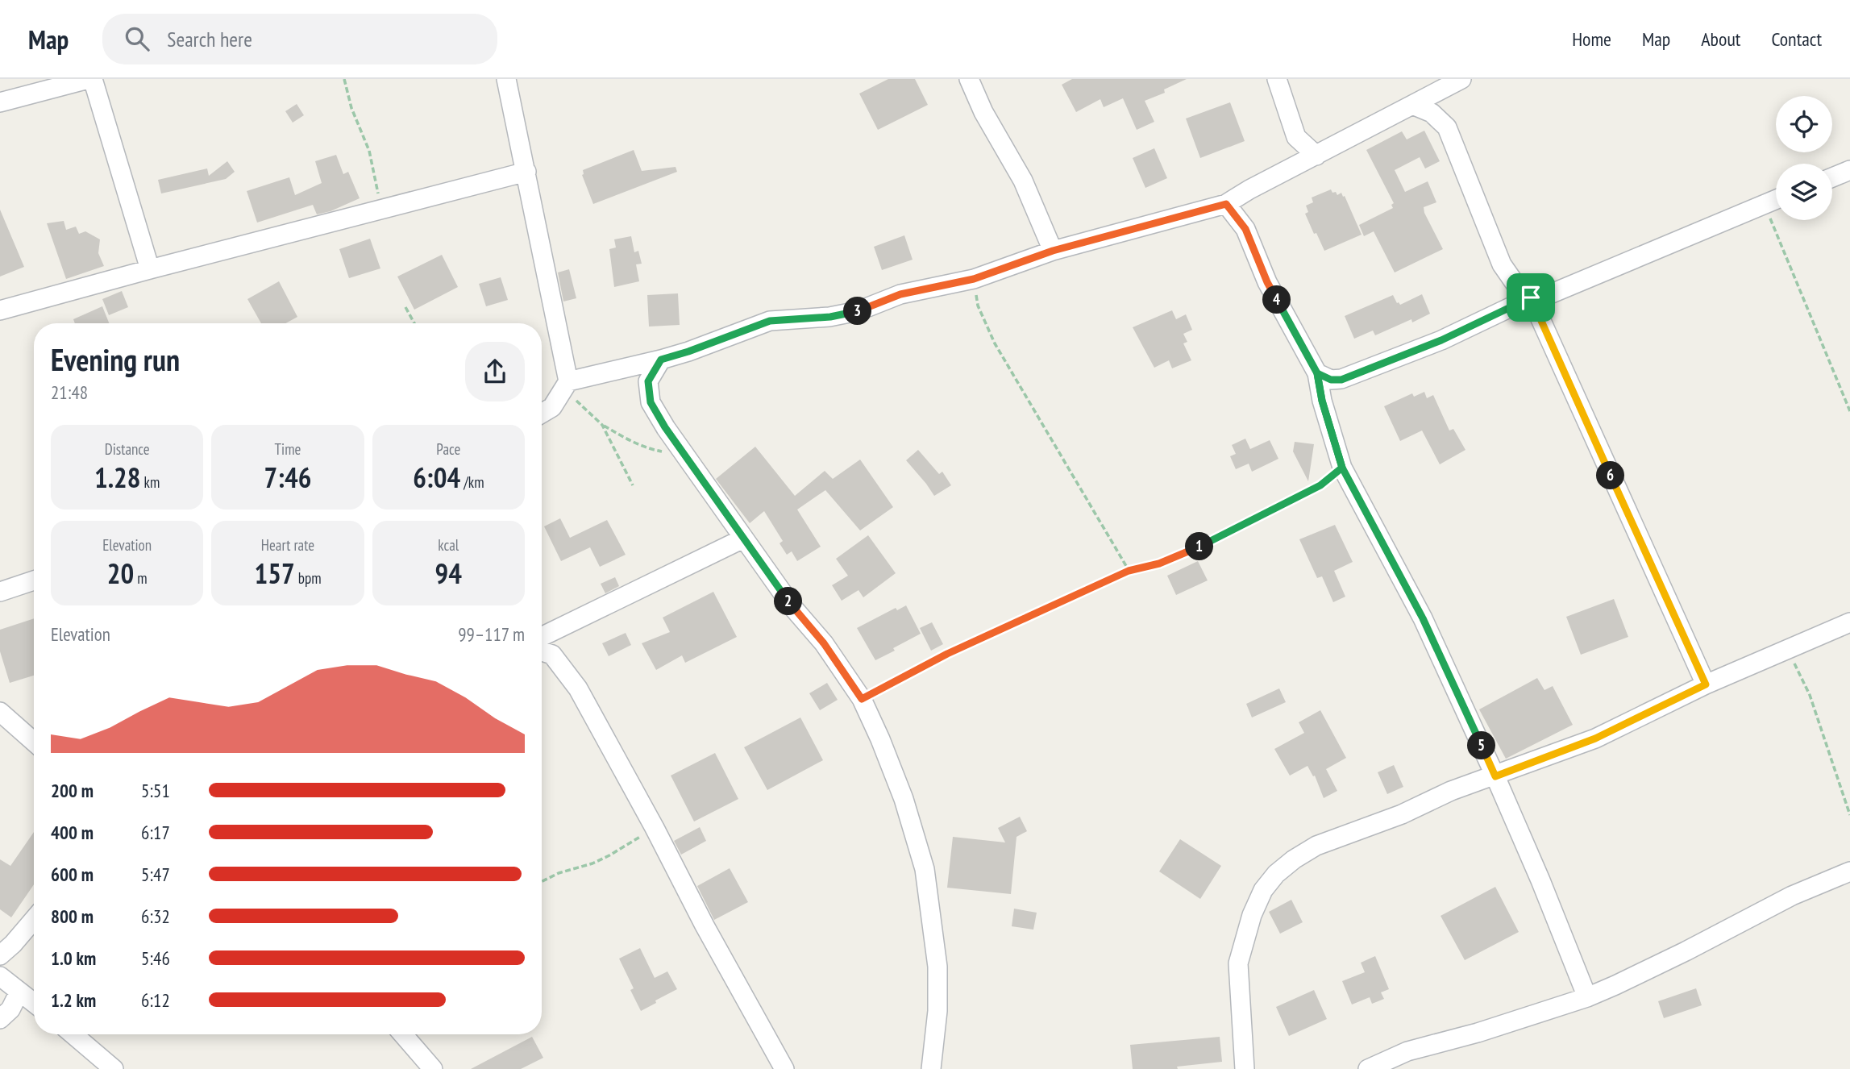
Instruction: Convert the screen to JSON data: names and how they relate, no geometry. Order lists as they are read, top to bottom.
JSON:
{
  "page": {
    "header": "Map",
    "search": "Search here",
    "nav": [
      "Home",
      "Map",
      "About",
      "Contact"
    ],
    "pins": [
      "4",
      "3",
      "6",
      "1",
      "2",
      "5"
    ],
    "heading": ["Evening run", "21:48"],
    "stats": [
      ["Distance", "1.28 km"],
      ["Time", "7:46"],
      ["Pace", "6:04 /km"],
      ["Elevation", "20 m"],
      ["Heart rate", "157 bpm"],
      ["kcal", "94"]
    ],
    "chart": ["Elevation", "99–117 m"],
    "list": [
      {
        "name": "200 m",
        "note": "5:51"
      },
      {
        "name": "400 m",
        "note": "6:17"
      },
      {
        "name": "600 m",
        "note": "5:47"
      },
      {
        "name": "800 m",
        "note": "6:32"
      },
      {
        "name": "1.0 km",
        "note": "5:46"
      },
      {
        "name": "1.2 km",
        "note": "6:12"
      }
    ]
  }
}
